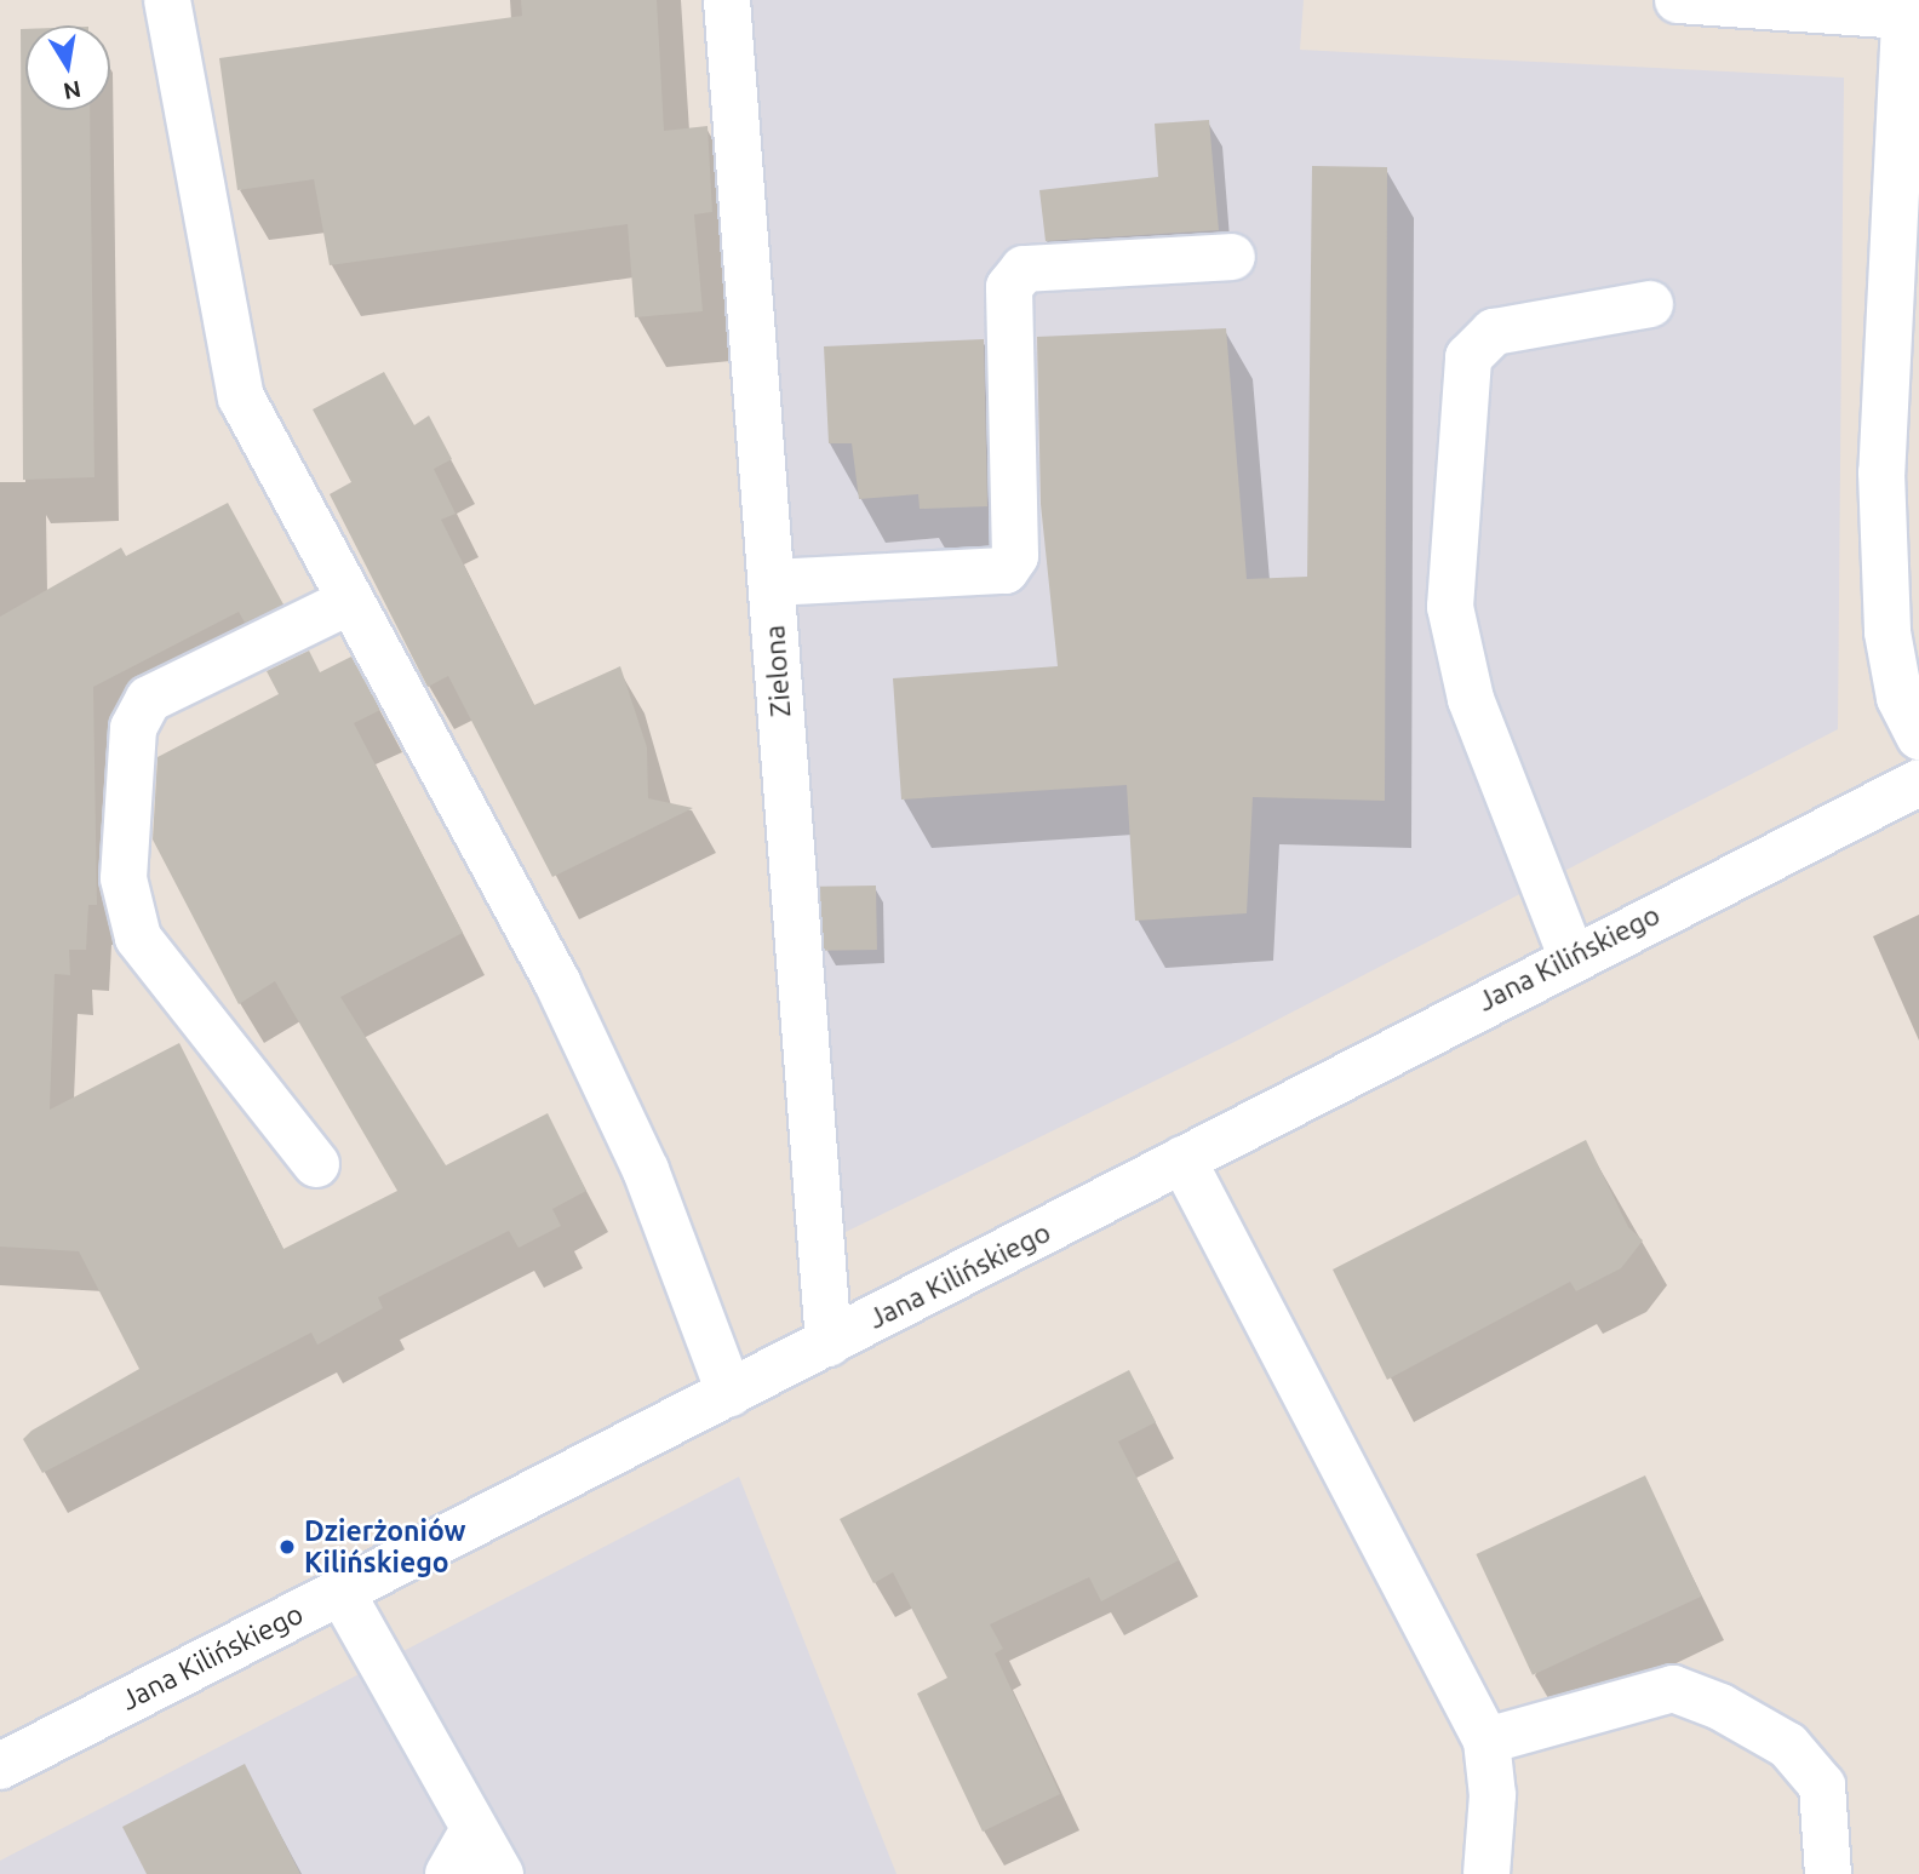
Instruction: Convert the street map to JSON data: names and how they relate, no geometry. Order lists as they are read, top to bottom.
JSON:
{
  "streets": {
    "street": ["Zielona", "Jana Kilińskiego"]
  },
  "crossings": [
    ["Zielona", "Jana Kilińskiego"]
  ],
  "places": ["Dzierżoniów Kilińskiego"],
  "north": "bottom"
}
